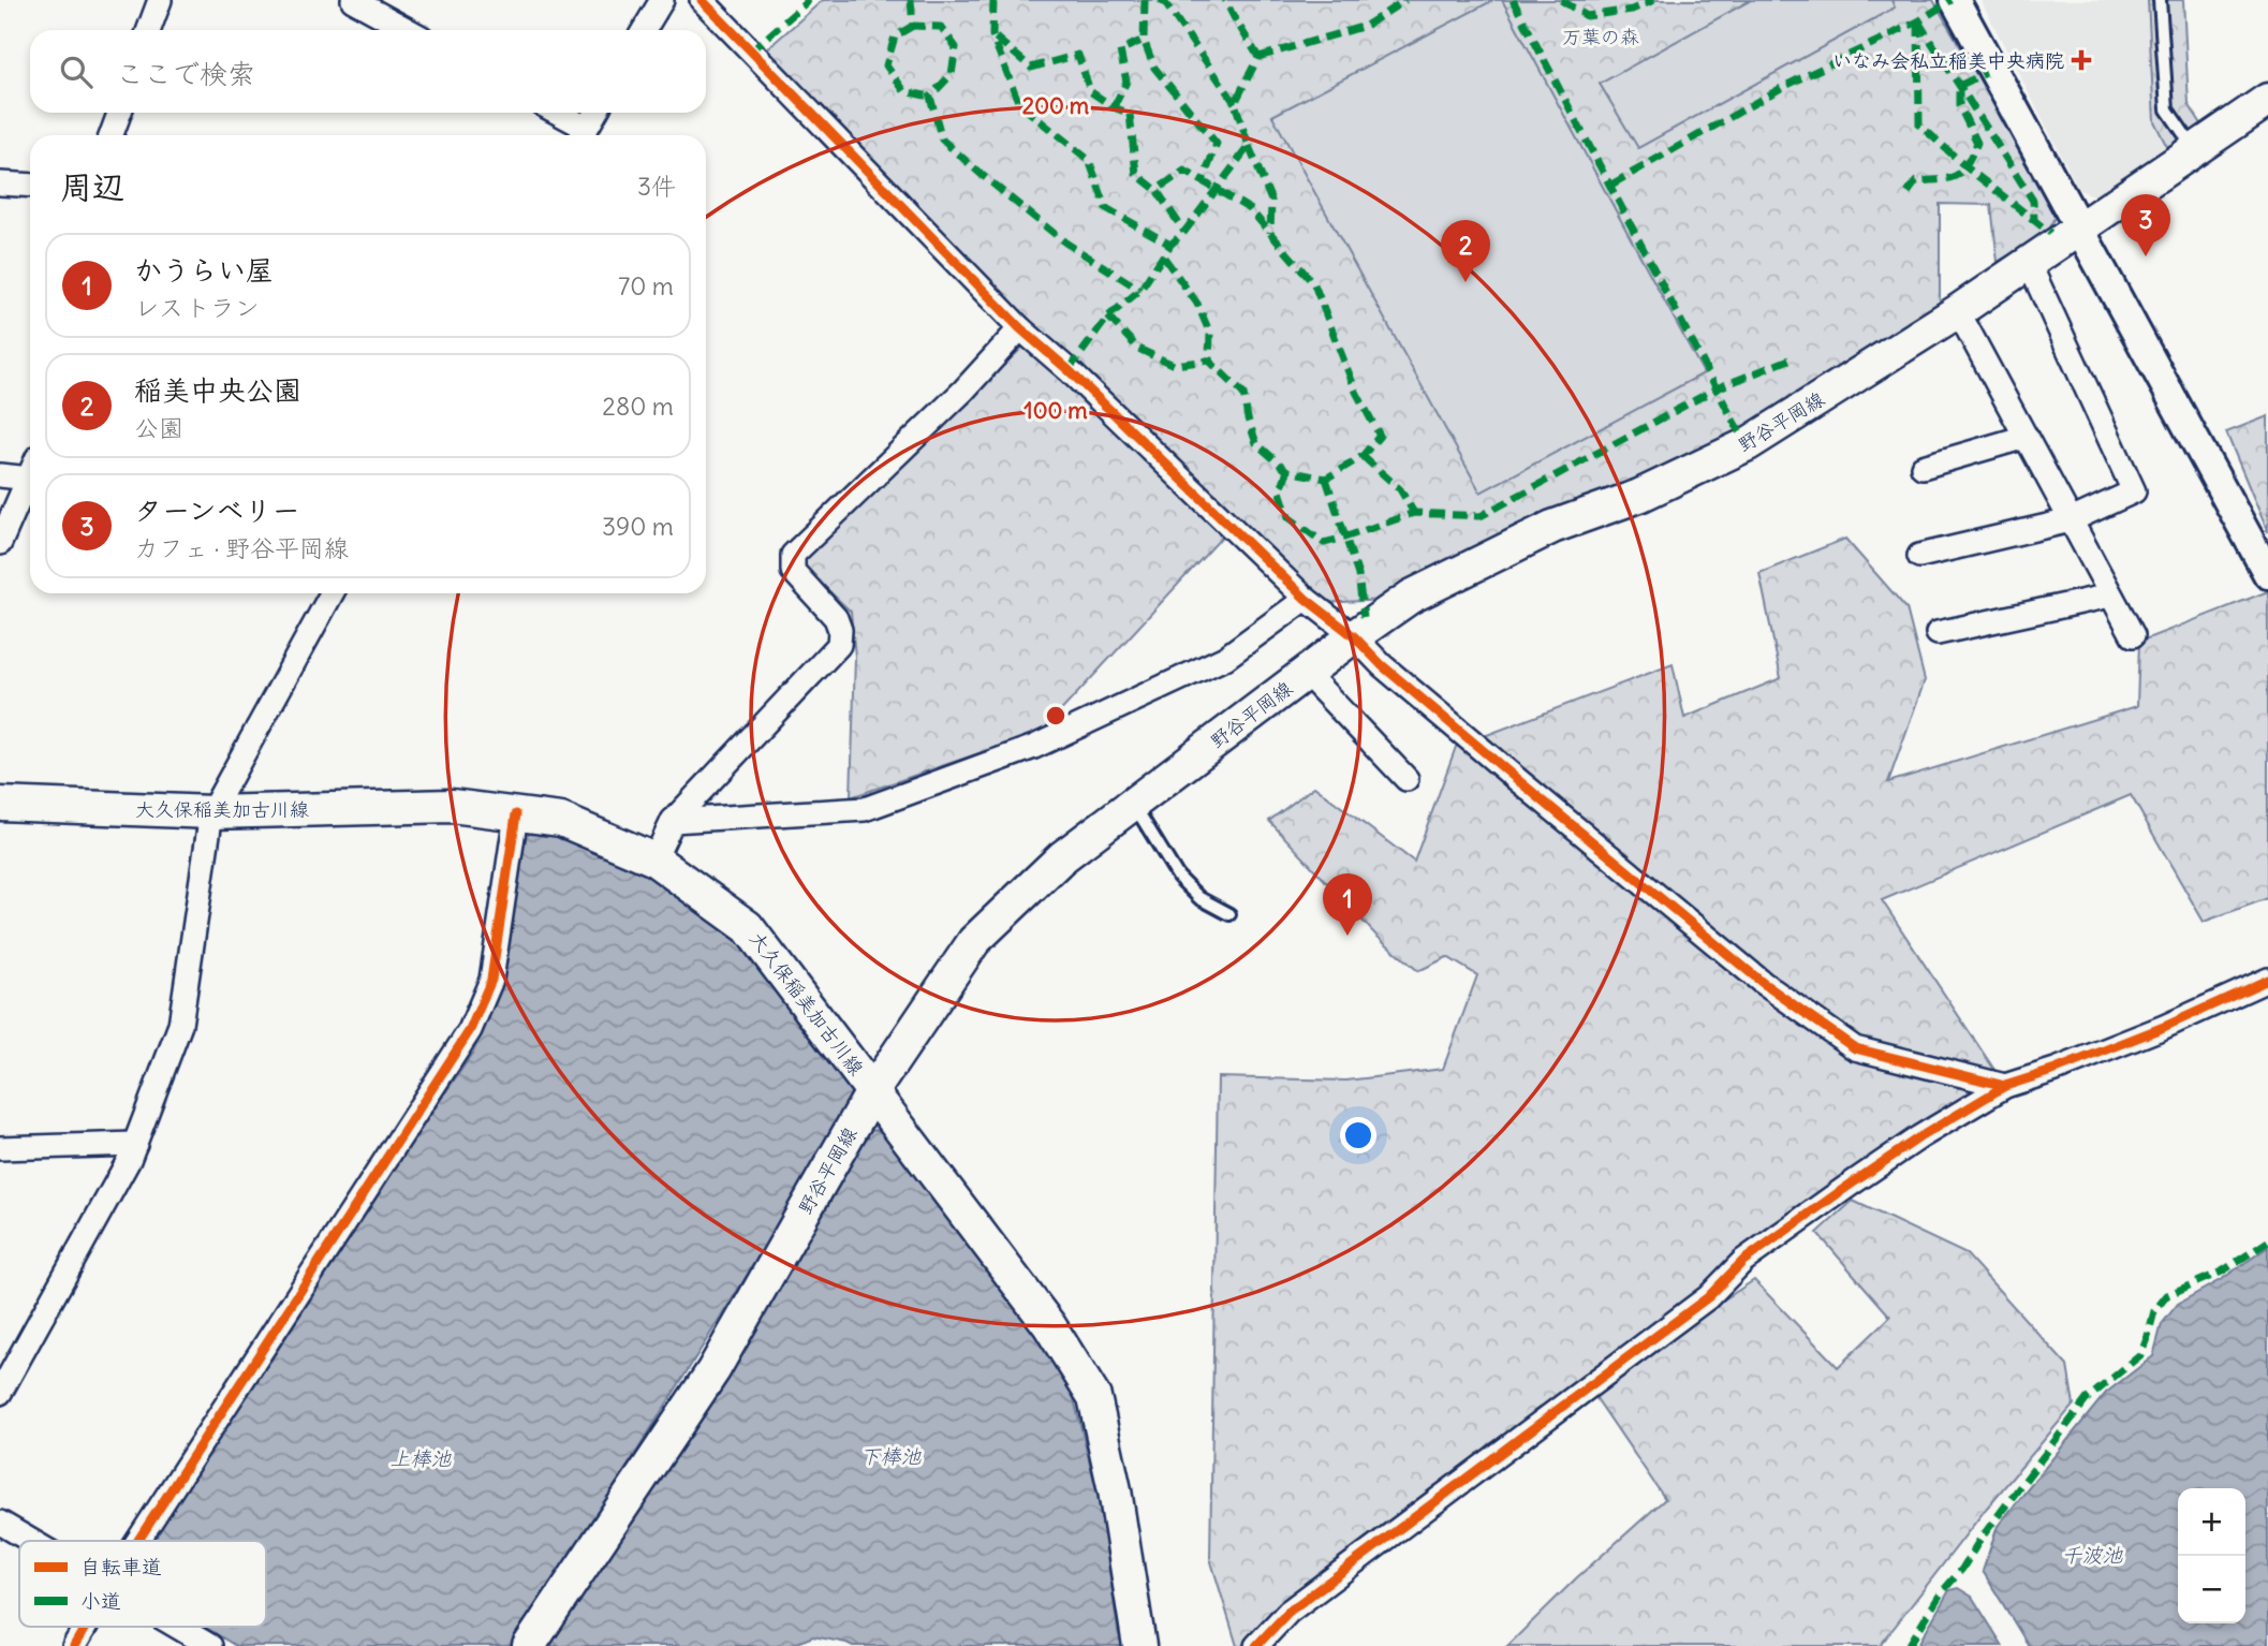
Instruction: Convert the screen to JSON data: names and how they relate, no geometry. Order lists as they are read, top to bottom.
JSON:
{
  "streets": {
    "main road": ["野谷平岡線", "大久保稲美加古川線"]
  },
  "crossings": [
    ["野谷平岡線", "大久保稲美加古川線"]
  ],
  "water": ["下棒池", "上棒池", "千波池"],
  "parks": ["万葉の森"],
  "places": {
    "health": ["いなみ会私立稲美中央病院"]
  },
  "legend": ["自転車道", "小道"],
  "page": {
    "search": "ここで検索",
    "heading": ["周辺", "3件"],
    "pins": ["3", "2", "1"],
    "list": [
      {
        "mark": "1",
        "name": "かうらい屋",
        "note": "レストラン",
        "value": "70 m"
      },
      {
        "mark": "2",
        "name": "稲美中央公園",
        "note": "公園",
        "value": "280 m"
      },
      {
        "mark": "3",
        "name": "ターンベリー",
        "note": "カフェ · 野谷平岡線",
        "value": "390 m"
      }
    ],
    "map_buttons": ["+", "−"]
  },
  "rings": ["200 m", "100 m"]
}
